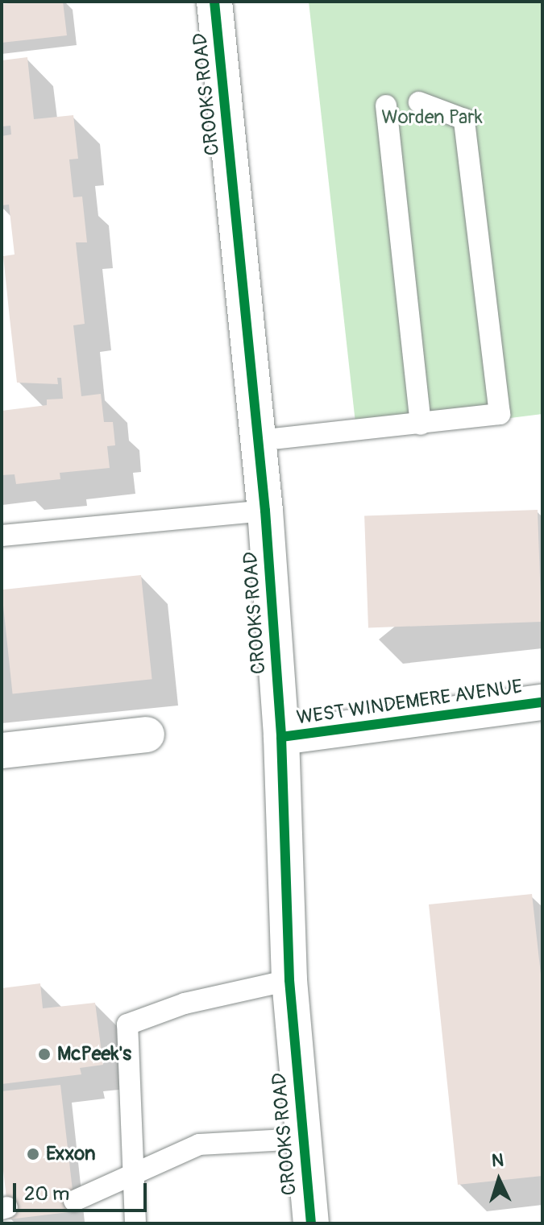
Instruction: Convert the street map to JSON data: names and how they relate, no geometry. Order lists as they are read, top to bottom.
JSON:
{
  "streets": {
    "main road": ["CROOKS ROAD", "WEST WINDEMERE AVENUE"]
  },
  "crossings": [
    ["CROOKS ROAD", "WEST WINDEMERE AVENUE"]
  ],
  "parks": ["Worden Park"],
  "places": ["McPeek's", "Exxon"],
  "scale_bar": "20 m",
  "north": "top"
}
